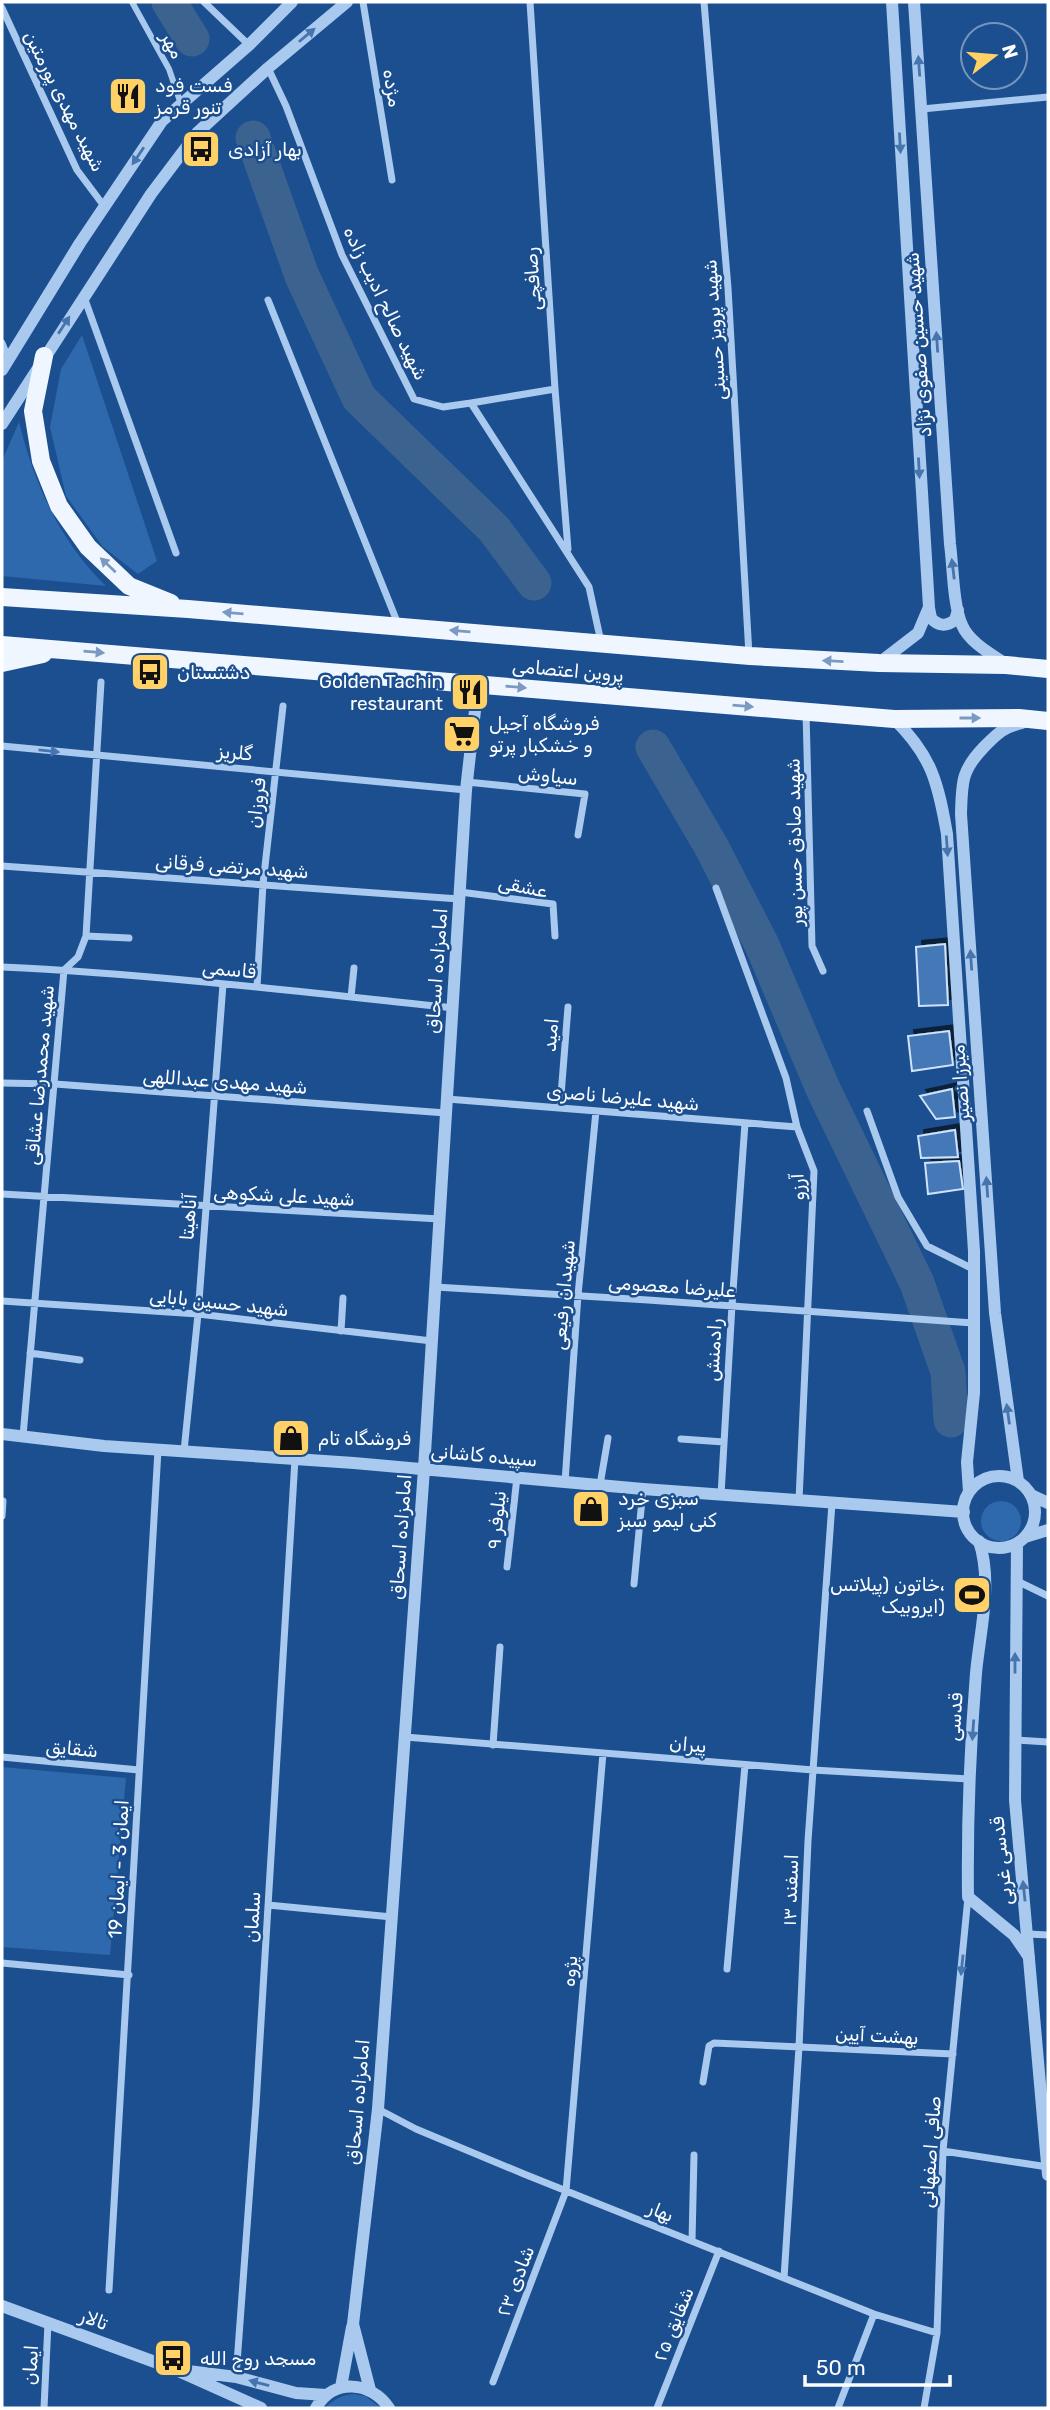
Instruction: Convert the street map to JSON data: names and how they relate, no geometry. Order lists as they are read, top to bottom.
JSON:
{
  "streets": {
    "main road": ["پروین اعتصامی"],
    "street": [
      "مهر",
      "مژده",
      "شهید مهدی پورمتین",
      "رصافچی",
      "شهید صالح ادیب زاده",
      "شهید پرویز حسینی",
      "شهید حسین صفوی نژاد",
      "گلریز",
      "سیاوش",
      "فروزان",
      "شهید صادق حسن پور",
      "شهید مرتضی فرقانی",
      "عشقی",
      "قاسمی",
      "امامزاده اسحاق",
      "امید",
      "شهید محمدرضا عشاقی",
      "شهید مهدی عبداللهی",
      "میرزا نصیر",
      "شهید علیرضا ناصری",
      "آرزو",
      "شهید علی شکوهی",
      "آناهیتا",
      "علیرضا معصومی",
      "شهیدان رفیعی",
      "شهید حسین بابایی",
      "رادمنش",
      "سپیده کاشانی",
      "نیلوفر ۹",
      "قدسی",
      "پیران",
      "شقایق",
      "قدسی غربی",
      "ایمان 3 - ایمان 19",
      "اسفند ۱۳",
      "سلمان",
      "پژوه",
      "بهشت آیین",
      "صافی اصفهانی",
      "بهار",
      "شادی ۲۳",
      "تالار",
      "شقایق ۲۵",
      "ایمان"
    ]
  },
  "crossings": [
    ["رصافچی", "شهید صالح ادیب زاده"],
    ["شهید پرویز حسینی", "پروین اعتصامی"],
    ["شهید حسین صفوی نژاد", "پروین اعتصامی"],
    ["پروین اعتصامی", "شهید صادق حسن پور"],
    ["پروین اعتصامی", "امامزاده اسحاق"],
    ["پروین اعتصامی", "میرزا نصیر"],
    ["گلریز", "سیاوش"],
    ["گلریز", "فروزان"],
    ["گلریز", "امامزاده اسحاق"],
    ["گلریز", "شهید محمدرضا عشاقی"],
    ["سیاوش", "امامزاده اسحاق"],
    ["فروزان", "شهید مرتضی فرقانی"],
    ["فروزان", "قاسمی"],
    ["شهید مرتضی فرقانی", "عشقی"],
    ["شهید مرتضی فرقانی", "امامزاده اسحاق"],
    ["شهید مرتضی فرقانی", "شهید محمدرضا عشاقی"],
    ["عشقی", "امامزاده اسحاق"],
    ["قاسمی", "امامزاده اسحاق"],
    ["قاسمی", "شهید محمدرضا عشاقی"],
    ["قاسمی", "آناهیتا"],
    ["امامزاده اسحاق", "شهید مهدی عبداللهی"],
    ["امامزاده اسحاق", "شهید علیرضا ناصری"],
    ["امامزاده اسحاق", "شهید علی شکوهی"],
    ["امامزاده اسحاق", "علیرضا معصومی"],
    ["امامزاده اسحاق", "شهید حسین بابایی"],
    ["امامزاده اسحاق", "سپیده کاشانی"],
    ["امامزاده اسحاق", "پیران"],
    ["امامزاده اسحاق", "بهار"],
    ["امید", "شهید علیرضا ناصری"],
    ["شهید محمدرضا عشاقی", "شهید مهدی عبداللهی"],
    ["شهید محمدرضا عشاقی", "شهید علی شکوهی"],
    ["شهید محمدرضا عشاقی", "شهید حسین بابایی"],
    ["شهید محمدرضا عشاقی", "سپیده کاشانی"],
    ["شهید مهدی عبداللهی", "آناهیتا"],
    ["میرزا نصیر", "علیرضا معصومی"],
    ["میرزا نصیر", "سپیده کاشانی"],
    ["میرزا نصیر", "قدسی"],
    ["میرزا نصیر", "قدسی غربی"],
    ["شهید علیرضا ناصری", "آرزو"],
    ["شهید علیرضا ناصری", "شهیدان رفیعی"],
    ["شهید علیرضا ناصری", "رادمنش"],
    ["آرزو", "علیرضا معصومی"],
    ["آرزو", "سپیده کاشانی"],
    ["شهید علی شکوهی", "آناهیتا"],
    ["آناهیتا", "شهید حسین بابایی"],
    ["آناهیتا", "سپیده کاشانی"],
    ["علیرضا معصومی", "شهیدان رفیعی"],
    ["علیرضا معصومی", "رادمنش"],
    ["شهیدان رفیعی", "سپیده کاشانی"],
    ["رادمنش", "سپیده کاشانی"],
    ["سپیده کاشانی", "نیلوفر ۹"],
    ["سپیده کاشانی", "قدسی"],
    ["سپیده کاشانی", "قدسی غربی"],
    ["سپیده کاشانی", "ایمان 3 - ایمان 19"],
    ["سپیده کاشانی", "اسفند ۱۳"],
    ["سپیده کاشانی", "سلمان"],
    ["قدسی", "پیران"],
    ["قدسی", "قدسی غربی"],
    ["قدسی", "صافی اصفهانی"],
    ["پیران", "اسفند ۱۳"],
    ["پیران", "پژوه"],
    ["شقایق", "ایمان 3 - ایمان 19"],
    ["اسفند ۱۳", "بهشت آیین"],
    ["اسفند ۱۳", "بهار"],
    ["سلمان", "تالار"],
    ["پژوه", "بهار"],
    ["پژوه", "شادی ۲۳"],
    ["بهشت آیین", "صافی اصفهانی"],
    ["صافی اصفهانی", "بهار"],
    ["بهار", "شادی ۲۳"],
    ["بهار", "شقایق ۲۵"],
    ["تالار", "ایمان"]
  ],
  "one_way": ["قدسی", "قدسی غربی"],
  "places": {
    "restaurant": ["فست فود تنور قرمز", "Golden Tachin restaurant"],
    "bus stop": ["بهار آزادی", "دشتستان", "مسجد روح الله"],
    "supermarket": ["فروشگاه آجیل و خشکبار پرتو"],
    "shop": ["فروشگاه تام", "سبزی خرد کنی لیمو سبز"],
    "sports": ["خاتون (پیلاتس، ایروبیک)"]
  },
  "scale_bar": "50 m",
  "north": "right"
}
